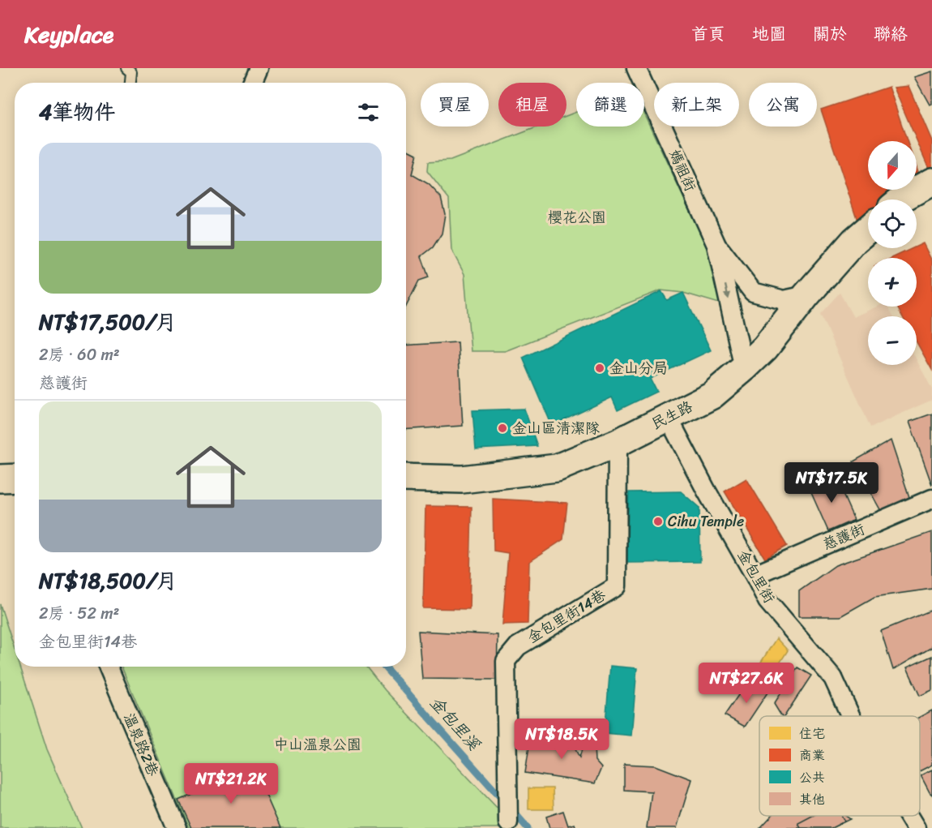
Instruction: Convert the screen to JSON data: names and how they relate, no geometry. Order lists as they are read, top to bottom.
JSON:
{
  "streets": {
    "street": [
      "媽祖街",
      "民生路",
      "慈護街",
      "金包里街",
      "金包里街14巷",
      "溫泉路2巷"
    ]
  },
  "crossings": [
    ["媽祖街", "民生路"],
    ["民生路", "金包里街"],
    ["民生路", "金包里街14巷"],
    ["慈護街", "金包里街"]
  ],
  "water": ["金包里溪"],
  "parks": ["櫻花公園", "中山溫泉公園"],
  "places": ["金山分局", "金山區清潔隊", "Cihu Temple"],
  "legend": [
    "住宅",
    "商業",
    "公共",
    "其他"
  ],
  "north": "bottom",
  "page": {
    "header": "Keyplace",
    "nav": [
      "首頁",
      "地圖",
      "關於",
      "聯絡"
    ],
    "chip": [
      "買屋",
      "租屋",
      "篩選",
      "新上架",
      "公寓"
    ],
    "heading": "4筆物件",
    "map_buttons": ["+", "−"],
    "list": [
      {
        "name": "NT$17,500/月",
        "note": "2房 · 60 m² · 慈護街"
      },
      {
        "name": "NT$18,500/月",
        "note": "2房 · 52 m² · 金包里街14巷"
      }
    ],
    "price": [
      "NT$17.5K",
      "NT$27.6K",
      "NT$18.5K",
      "NT$21.2K"
    ]
  }
}
